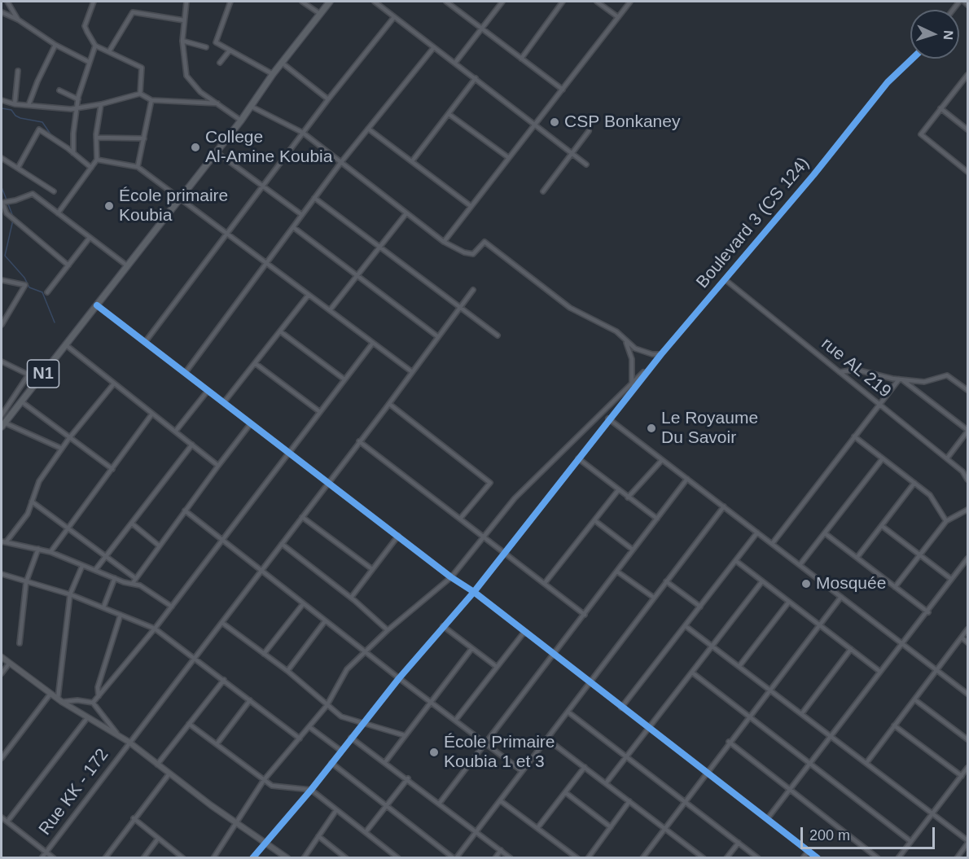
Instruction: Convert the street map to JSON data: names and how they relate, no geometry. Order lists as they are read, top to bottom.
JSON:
{
  "streets": {
    "main road": ["N1"],
    "street": ["Boulevard 3 (CS 124)", "rue AL 219", "Rue KK - 172"]
  },
  "crossings": [
    ["Boulevard 3 (CS 124)", "rue AL 219"]
  ],
  "places": [
    "CSP Bonkaney",
    "College Al-Amine Koubia",
    "École primaire Koubia",
    "Le Royaume Du Savoir",
    "Mosquée",
    "École Primaire Koubia 1 et 3"
  ],
  "scale_bar": "200 m",
  "north": "right"
}
